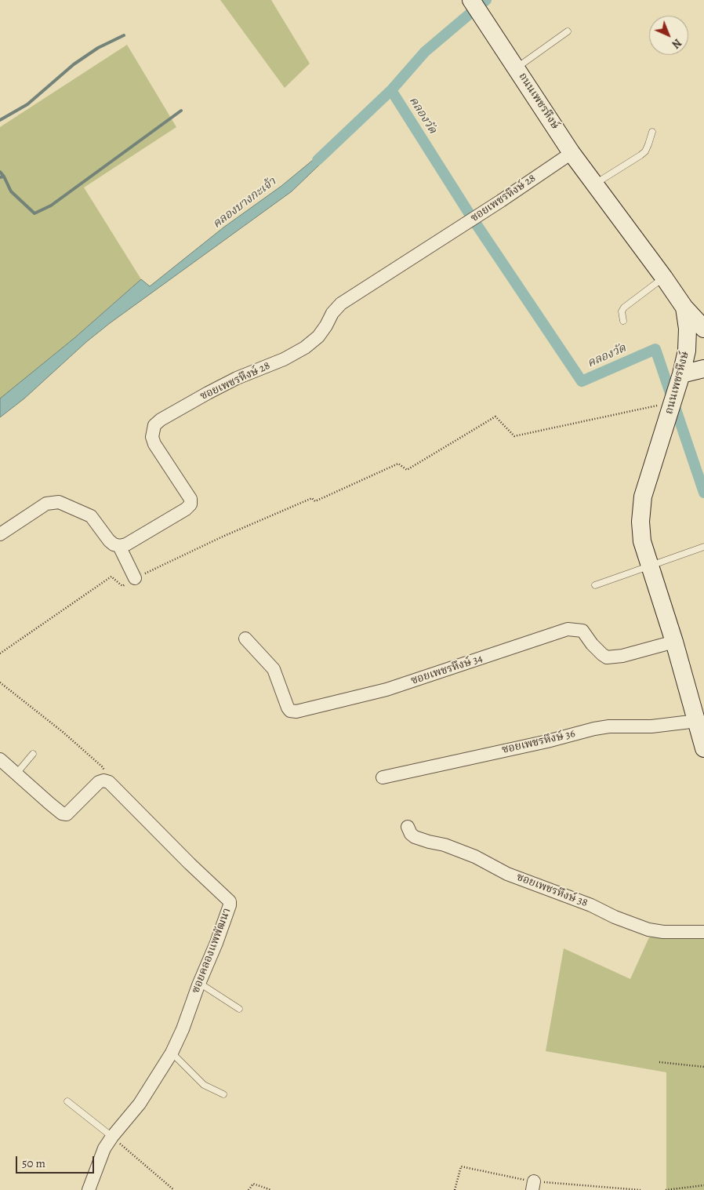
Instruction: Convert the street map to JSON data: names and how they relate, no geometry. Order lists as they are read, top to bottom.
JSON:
{
  "streets": {
    "main road": ["ถนนเพชรหึงษ์"],
    "street": [
      "ซอยเพชรหึงษ์ 28",
      "ซอยเพชรหึงษ์ 34",
      "ซอยเพชรหึงษ์ 36",
      "ซอยเพชรหึงษ์ 38",
      "ซอยคลองแพพัฒนา"
    ]
  },
  "crossings": [
    ["ถนนเพชรหึงษ์", "ซอยเพชรหึงษ์ 28"],
    ["ถนนเพชรหึงษ์", "ซอยเพชรหึงษ์ 34"],
    ["ถนนเพชรหึงษ์", "ซอยเพชรหึงษ์ 36"]
  ],
  "water": ["คลองวัด", "คลองบางกะเจ้า"],
  "scale_bar": "50 m",
  "north": "bottom right"
}
